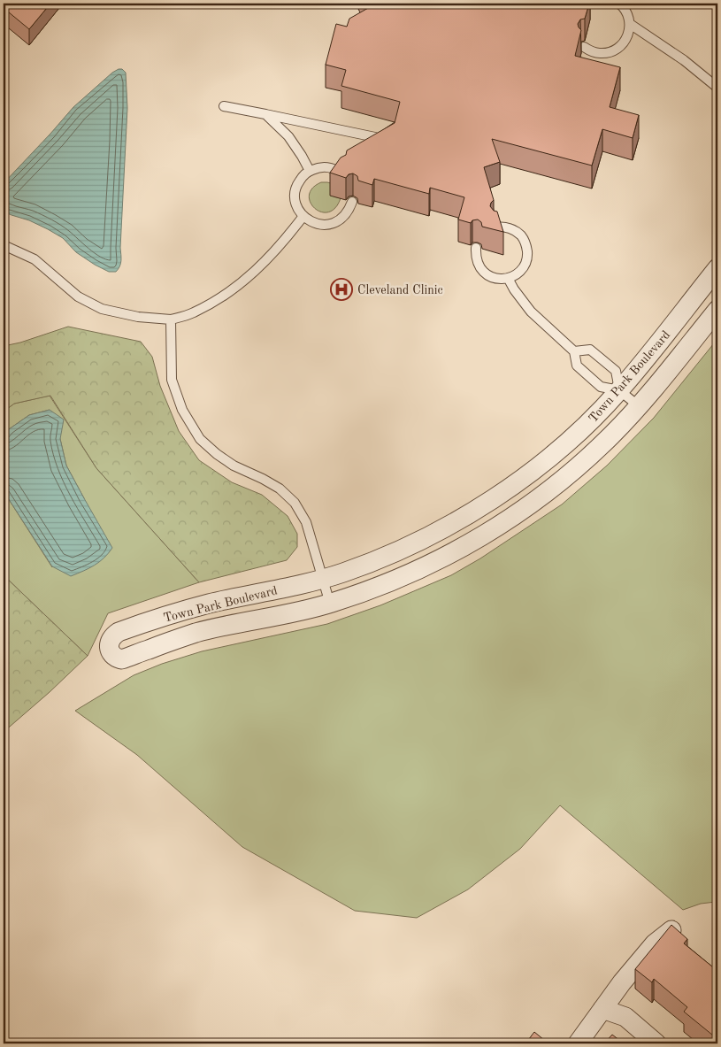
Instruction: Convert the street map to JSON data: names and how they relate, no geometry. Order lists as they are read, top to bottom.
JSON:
{
  "streets": {
    "street": ["Town Park Boulevard"]
  },
  "places": {
    "hospital": ["Cleveland Clinic"]
  }
}
